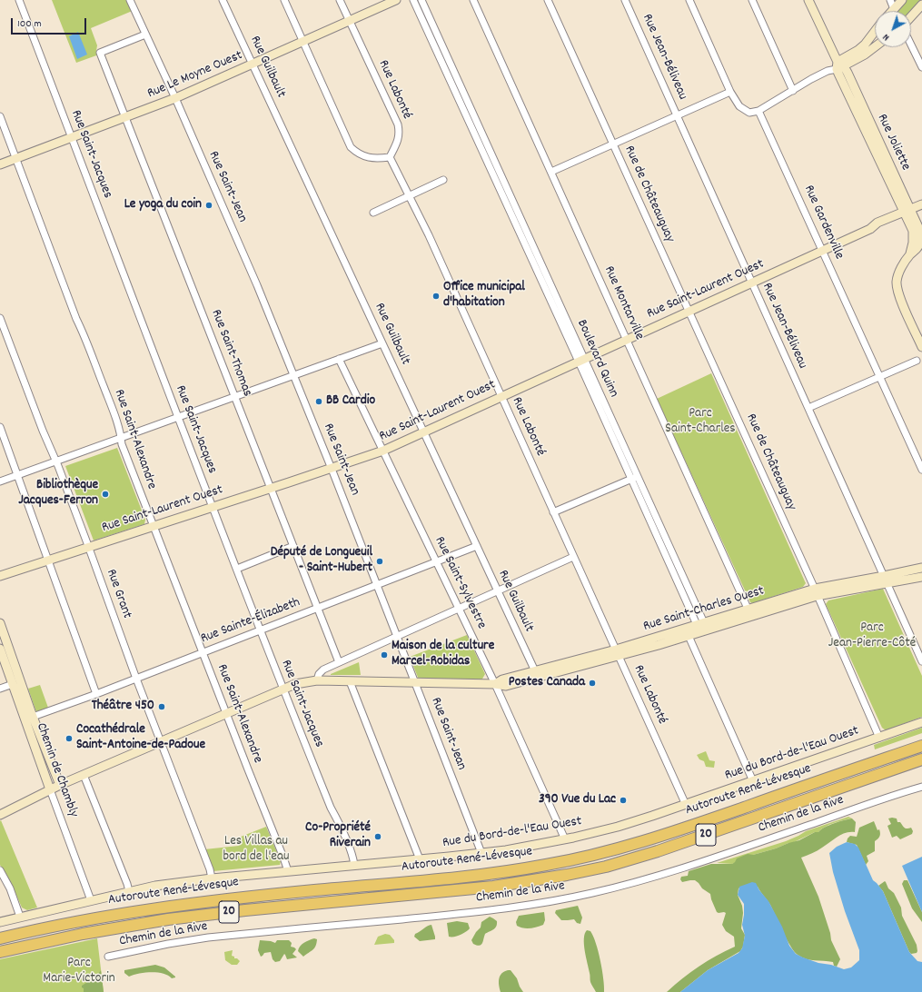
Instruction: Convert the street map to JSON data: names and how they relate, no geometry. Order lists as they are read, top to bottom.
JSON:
{
  "streets": {
    "highway": ["Autoroute René-Lévesque", "20"],
    "street": [
      "Rue Jean-Béliveau",
      "Rue Guilbault",
      "Rue Le Moyne Ouest",
      "Rue Labonté",
      "Rue Joliette",
      "Rue Saint-Jacques",
      "Rue Saint-Jean",
      "Rue de Châteauguay",
      "Rue Gardenville",
      "Rue Saint-Laurent Ouest",
      "Rue Montarville",
      "Rue Saint-Thomas",
      "Boulevard Quinn",
      "Rue Saint-Alexandre",
      "Rue Saint-Sylvestre",
      "Rue Grant",
      "Rue Saint-Charles Ouest",
      "Rue Sainte-Élizabeth",
      "Rue du Bord-de-l'Eau Ouest",
      "Chemin de Chambly",
      "Chemin de la Rive"
    ]
  },
  "crossings": [
    ["Rue Jean-Béliveau", "Rue Saint-Laurent Ouest"],
    ["Rue Jean-Béliveau", "Rue Saint-Charles Ouest"],
    ["Rue Guilbault", "Rue Le Moyne Ouest"],
    ["Rue Guilbault", "Rue Saint-Laurent Ouest"],
    ["Rue Guilbault", "Rue Saint-Charles Ouest"],
    ["Rue Guilbault", "Rue Sainte-Élizabeth"],
    ["Rue Le Moyne Ouest", "Rue Labonté"],
    ["Rue Le Moyne Ouest", "Rue Saint-Jacques"],
    ["Rue Le Moyne Ouest", "Rue Saint-Jean"],
    ["Rue Le Moyne Ouest", "Rue Saint-Thomas"],
    ["Rue Le Moyne Ouest", "Rue Saint-Alexandre"],
    ["Rue Labonté", "Rue Saint-Laurent Ouest"],
    ["Rue Labonté", "Rue Saint-Charles Ouest"],
    ["Rue Labonté", "Rue du Bord-de-l'Eau Ouest"],
    ["Rue Joliette", "Rue Saint-Laurent Ouest"],
    ["Rue Saint-Jacques", "Rue Saint-Laurent Ouest"],
    ["Rue Saint-Jacques", "Rue Saint-Charles Ouest"],
    ["Rue Saint-Jacques", "Rue Sainte-Élizabeth"],
    ["Rue Saint-Jacques", "Rue du Bord-de-l'Eau Ouest"],
    ["Rue Saint-Jean", "Rue Saint-Laurent Ouest"],
    ["Rue Saint-Jean", "Rue Saint-Thomas"],
    ["Rue Saint-Jean", "Rue Saint-Charles Ouest"],
    ["Rue Saint-Jean", "Rue Sainte-Élizabeth"],
    ["Rue Saint-Jean", "Rue du Bord-de-l'Eau Ouest"],
    ["Rue de Châteauguay", "Rue Saint-Laurent Ouest"],
    ["Rue de Châteauguay", "Rue Saint-Charles Ouest"],
    ["Rue de Châteauguay", "Rue du Bord-de-l'Eau Ouest"],
    ["Rue Gardenville", "Rue Saint-Laurent Ouest"],
    ["Rue Saint-Laurent Ouest", "Rue Montarville"],
    ["Rue Saint-Laurent Ouest", "Rue Saint-Thomas"],
    ["Rue Saint-Laurent Ouest", "Boulevard Quinn"],
    ["Rue Saint-Laurent Ouest", "Rue Saint-Alexandre"],
    ["Rue Saint-Laurent Ouest", "Rue Saint-Sylvestre"],
    ["Rue Saint-Laurent Ouest", "Rue Grant"],
    ["Rue Montarville", "Rue Saint-Charles Ouest"],
    ["Rue Saint-Thomas", "Rue Sainte-Élizabeth"],
    ["Boulevard Quinn", "Rue Saint-Charles Ouest"],
    ["Rue Saint-Alexandre", "Rue Saint-Charles Ouest"],
    ["Rue Saint-Alexandre", "Rue Sainte-Élizabeth"],
    ["Rue Saint-Alexandre", "Rue du Bord-de-l'Eau Ouest"],
    ["Rue Saint-Sylvestre", "Rue Saint-Charles Ouest"],
    ["Rue Saint-Sylvestre", "Rue Sainte-Élizabeth"],
    ["Rue Saint-Sylvestre", "Rue du Bord-de-l'Eau Ouest"],
    ["Rue Grant", "Rue Saint-Charles Ouest"],
    ["Rue Grant", "Rue Sainte-Élizabeth"],
    ["Rue Grant", "Rue du Bord-de-l'Eau Ouest"],
    ["Rue Saint-Charles Ouest", "Chemin de Chambly"],
    ["Rue Sainte-Élizabeth", "Chemin de Chambly"],
    ["Rue du Bord-de-l'Eau Ouest", "Chemin de Chambly"]
  ],
  "parks": [
    "Parc Saint-Charles",
    "Parc Jean-Pierre-Côté",
    "Les Villas au bord de l'eau",
    "Parc Marie-Victorin"
  ],
  "places": [
    "Le yoga du coin",
    "Office municipal d'habitation",
    "BB Cardio",
    "Bibliothèque Jacques-Ferron",
    "Député de Longueuil - Saint-Hubert",
    "Maison de la culture Marcel-Robidas",
    "Postes Canada",
    "Théâtre 450",
    "Cocathédrale Saint-Antoine-de-Padoue",
    "390 Vue du Lac",
    "Co-Propriété Riverain"
  ],
  "scale_bar": "100 m",
  "north": "bottom left"
}
